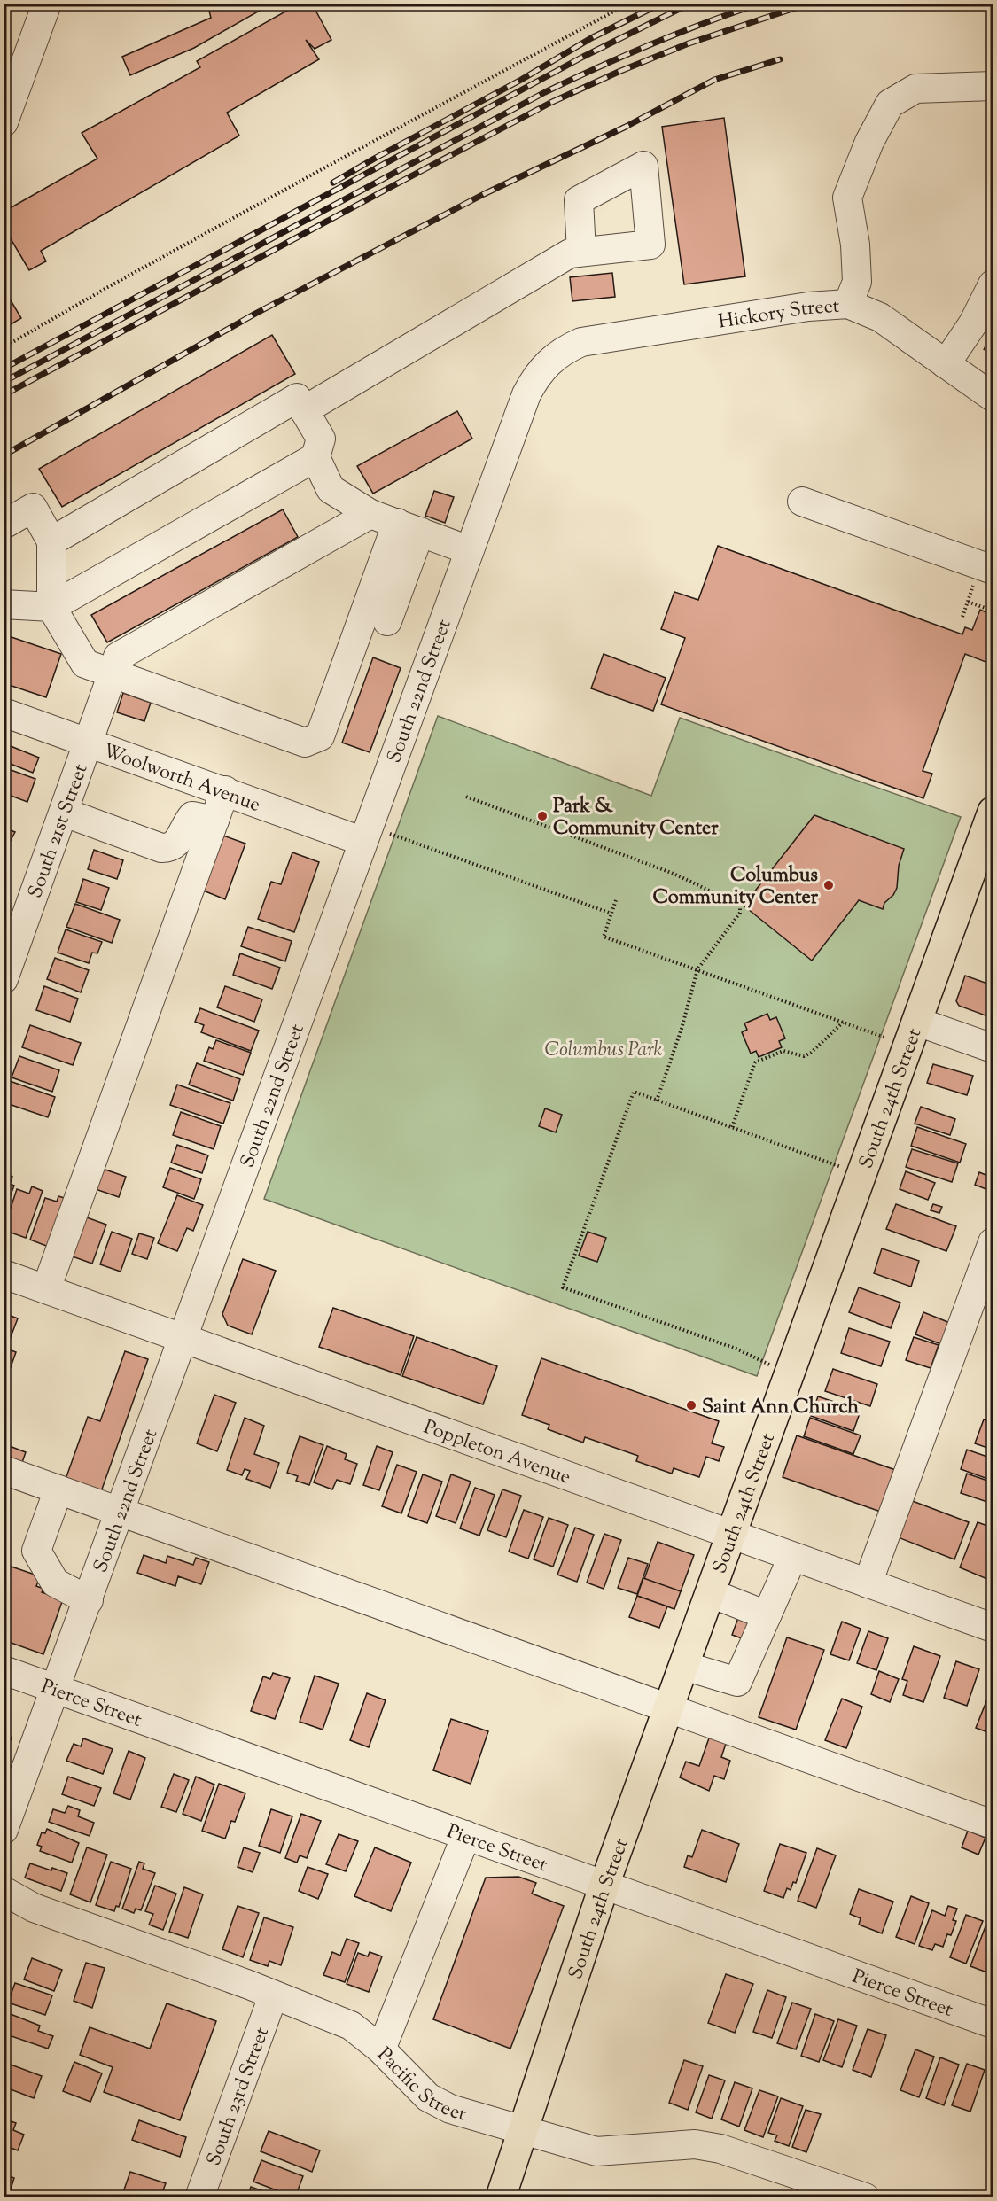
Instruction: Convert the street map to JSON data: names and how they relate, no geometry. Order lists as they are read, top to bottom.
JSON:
{
  "streets": {
    "main road": ["South 24th Street"],
    "street": [
      "Hickory Street",
      "South 22nd Street",
      "Woolworth Avenue",
      "South 21st Street",
      "Poppleton Avenue",
      "Pierce Street",
      "Pacific Street",
      "South 23rd Street"
    ]
  },
  "crossings": [
    ["Hickory Street", "South 22nd Street"],
    ["South 22nd Street", "Woolworth Avenue"],
    ["South 22nd Street", "Poppleton Avenue"],
    ["South 22nd Street", "Pierce Street"],
    ["Woolworth Avenue", "South 21st Street"],
    ["South 24th Street", "Poppleton Avenue"],
    ["South 24th Street", "Pierce Street"],
    ["South 24th Street", "Pacific Street"],
    ["Pacific Street", "South 23rd Street"]
  ],
  "parks": ["Columbus Park"],
  "places": ["Park & Community Center", "Columbus Community Center", "Saint Ann Church"]
}
